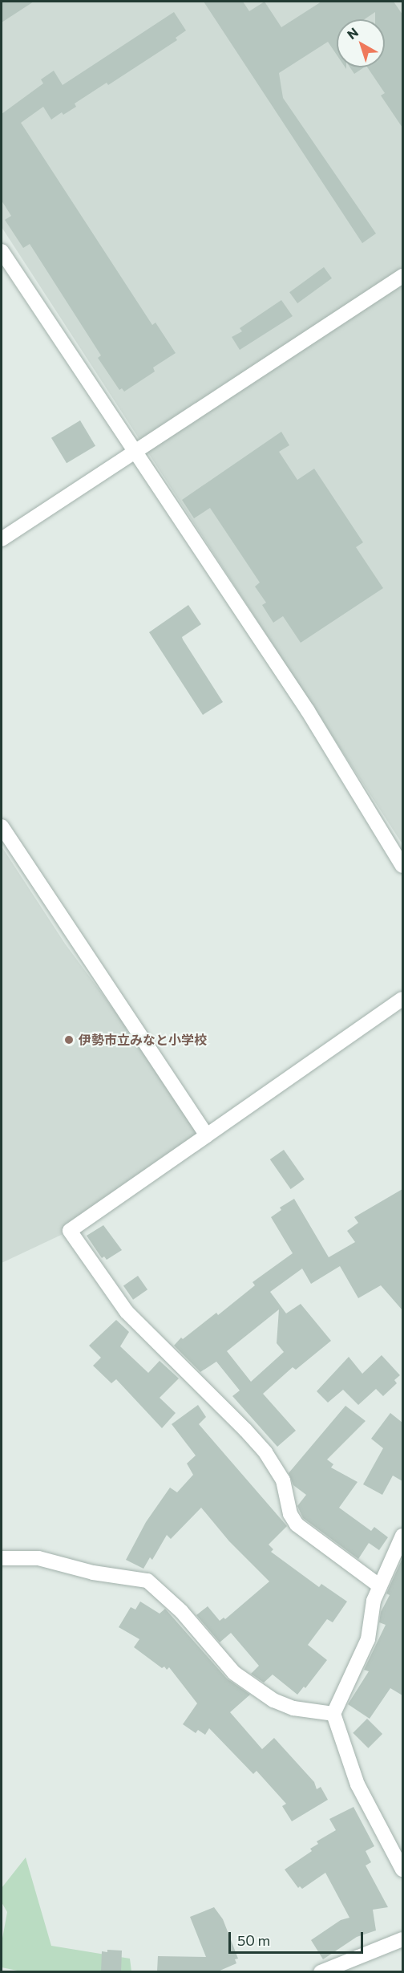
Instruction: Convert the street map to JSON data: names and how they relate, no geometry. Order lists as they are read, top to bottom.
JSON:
{
  "places": ["伊勢市立みなと小学校"],
  "scale_bar": "50 m",
  "north": "top left"
}
